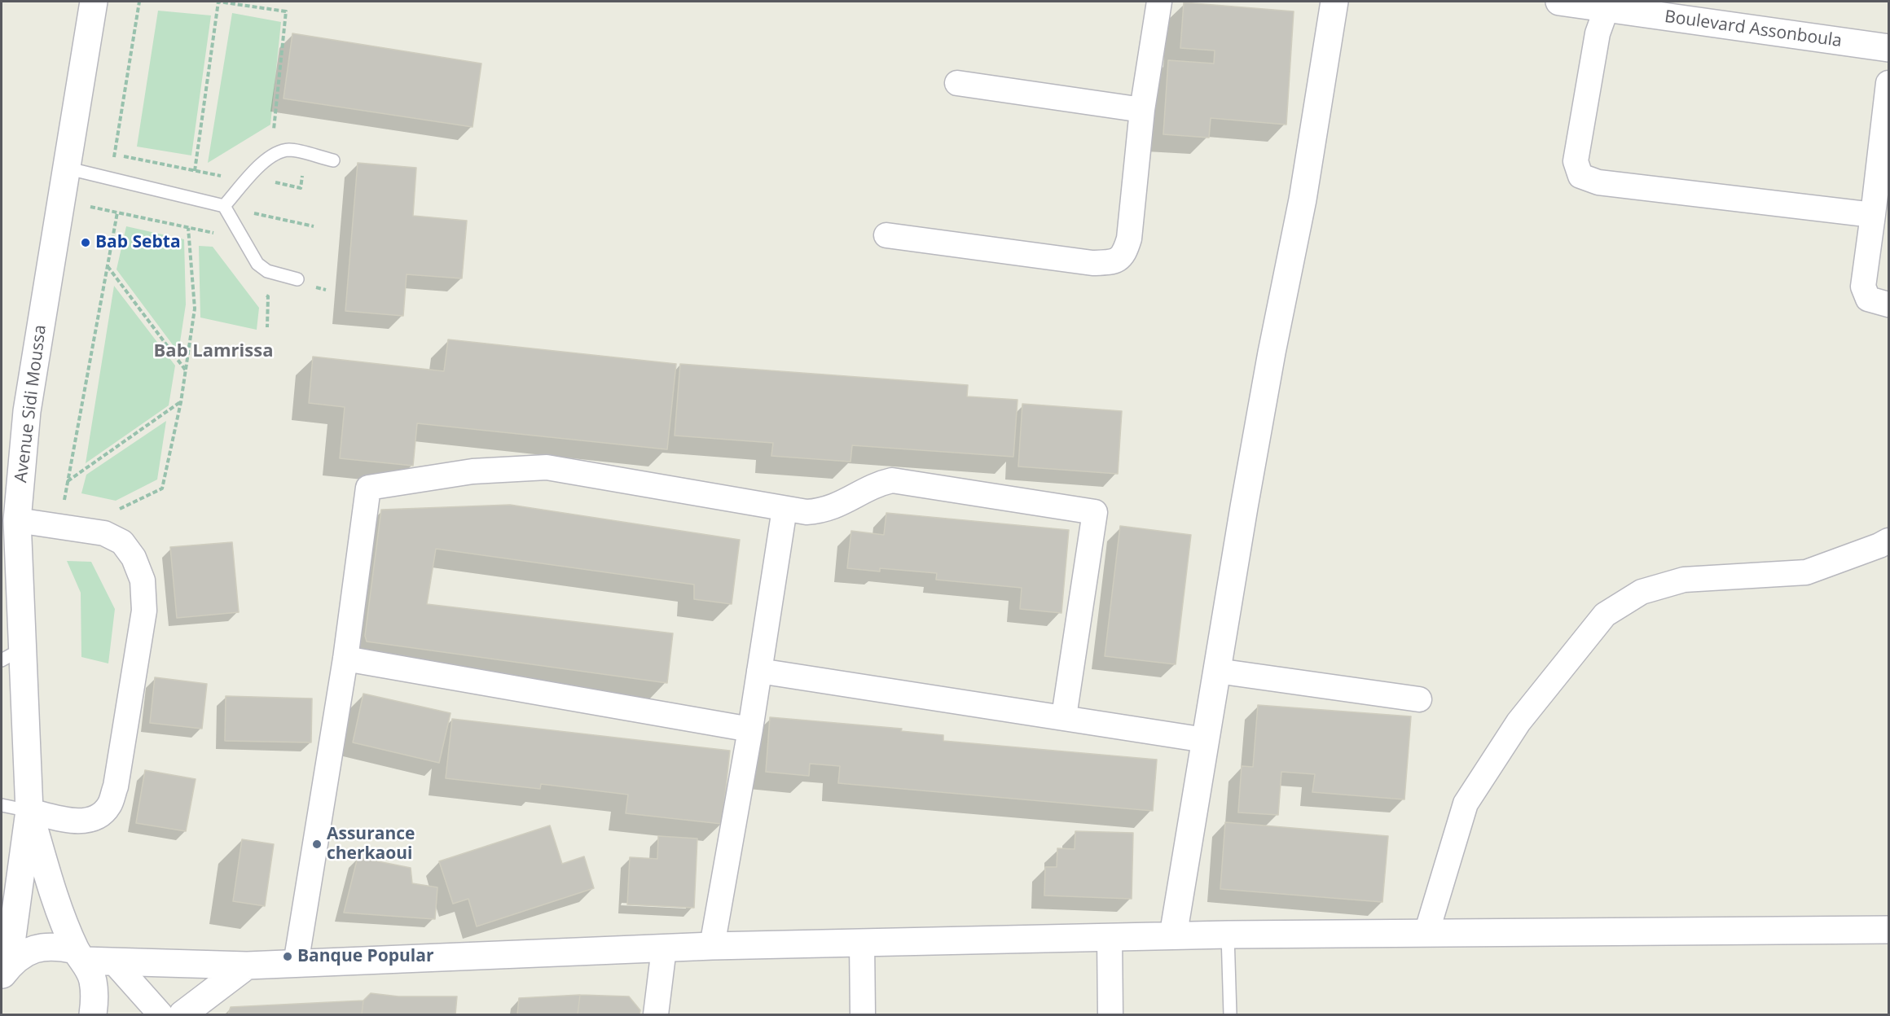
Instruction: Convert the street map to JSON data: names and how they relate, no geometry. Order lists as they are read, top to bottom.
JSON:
{
  "streets": {
    "street": ["Boulevard Assonboula", "Avenue Sidi Moussa"]
  },
  "districts": ["Bab Lamrissa"],
  "places": ["Bab Sebta", "Assurance cherkaoui", "Banque Popular"]
}
